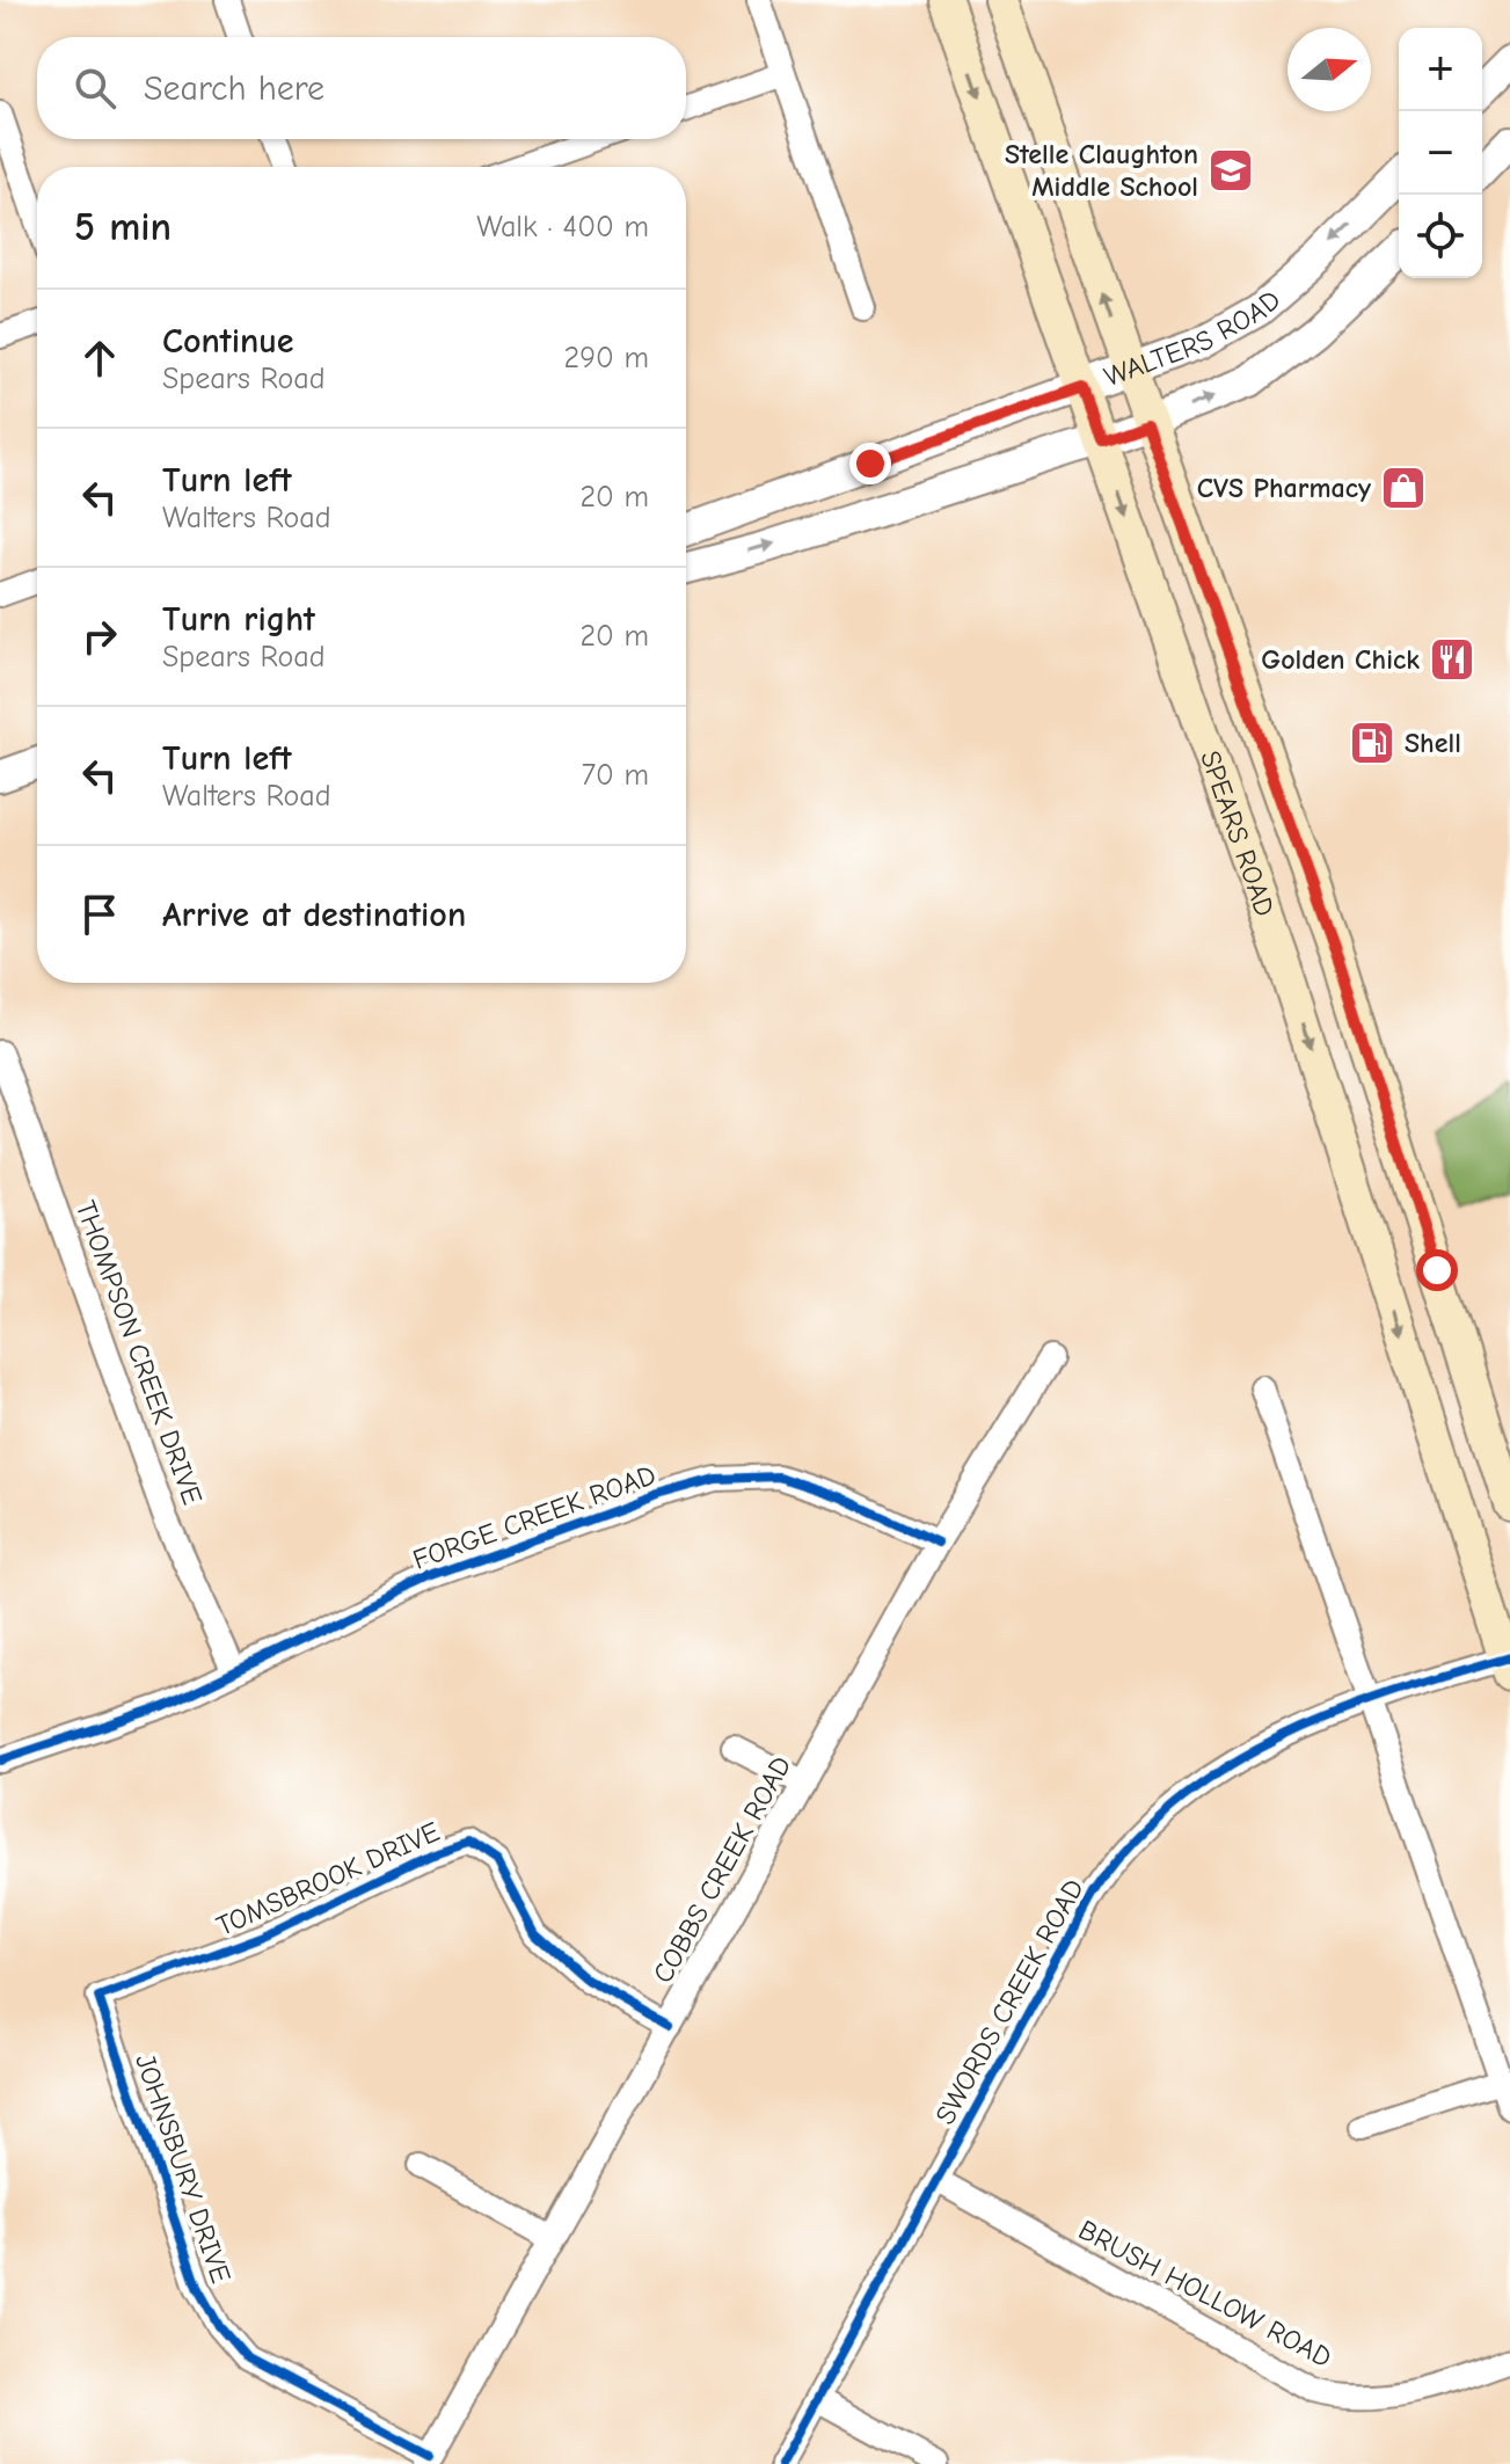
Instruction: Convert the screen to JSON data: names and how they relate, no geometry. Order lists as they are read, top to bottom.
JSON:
{
  "streets": {
    "main road": ["SPEARS ROAD"],
    "street": [
      "WALTERS ROAD",
      "THOMPSON CREEK DRIVE",
      "FORGE CREEK ROAD",
      "COBBS CREEK ROAD",
      "TOMSBROOK DRIVE",
      "SWORDS CREEK ROAD",
      "JOHNSBURY DRIVE",
      "BRUSH HOLLOW ROAD"
    ]
  },
  "crossings": [
    ["WALTERS ROAD", "SPEARS ROAD"],
    ["SPEARS ROAD", "SWORDS CREEK ROAD"],
    ["THOMPSON CREEK DRIVE", "FORGE CREEK ROAD"],
    ["FORGE CREEK ROAD", "COBBS CREEK ROAD"],
    ["COBBS CREEK ROAD", "TOMSBROOK DRIVE"],
    ["COBBS CREEK ROAD", "JOHNSBURY DRIVE"],
    ["TOMSBROOK DRIVE", "JOHNSBURY DRIVE"],
    ["SWORDS CREEK ROAD", "BRUSH HOLLOW ROAD"]
  ],
  "places": {
    "school or university": ["Stelle Claughton Middle School"],
    "shop": ["CVS Pharmacy"],
    "restaurant": ["Golden Chick"],
    "fuel station": ["Shell"]
  },
  "north": "right",
  "page": {
    "map_buttons": ["+", "−"],
    "search": "Search here",
    "heading": ["5 min", "Walk · 400 m"],
    "list": [
      ["Continue", "Spears Road", "290 m"],
      ["Turn left", "Walters Road", "20 m"],
      ["Turn right", "Spears Road", "20 m"],
      ["Turn left", "Walters Road", "70 m"],
      "Arrive at destination"
    ]
  }
}
